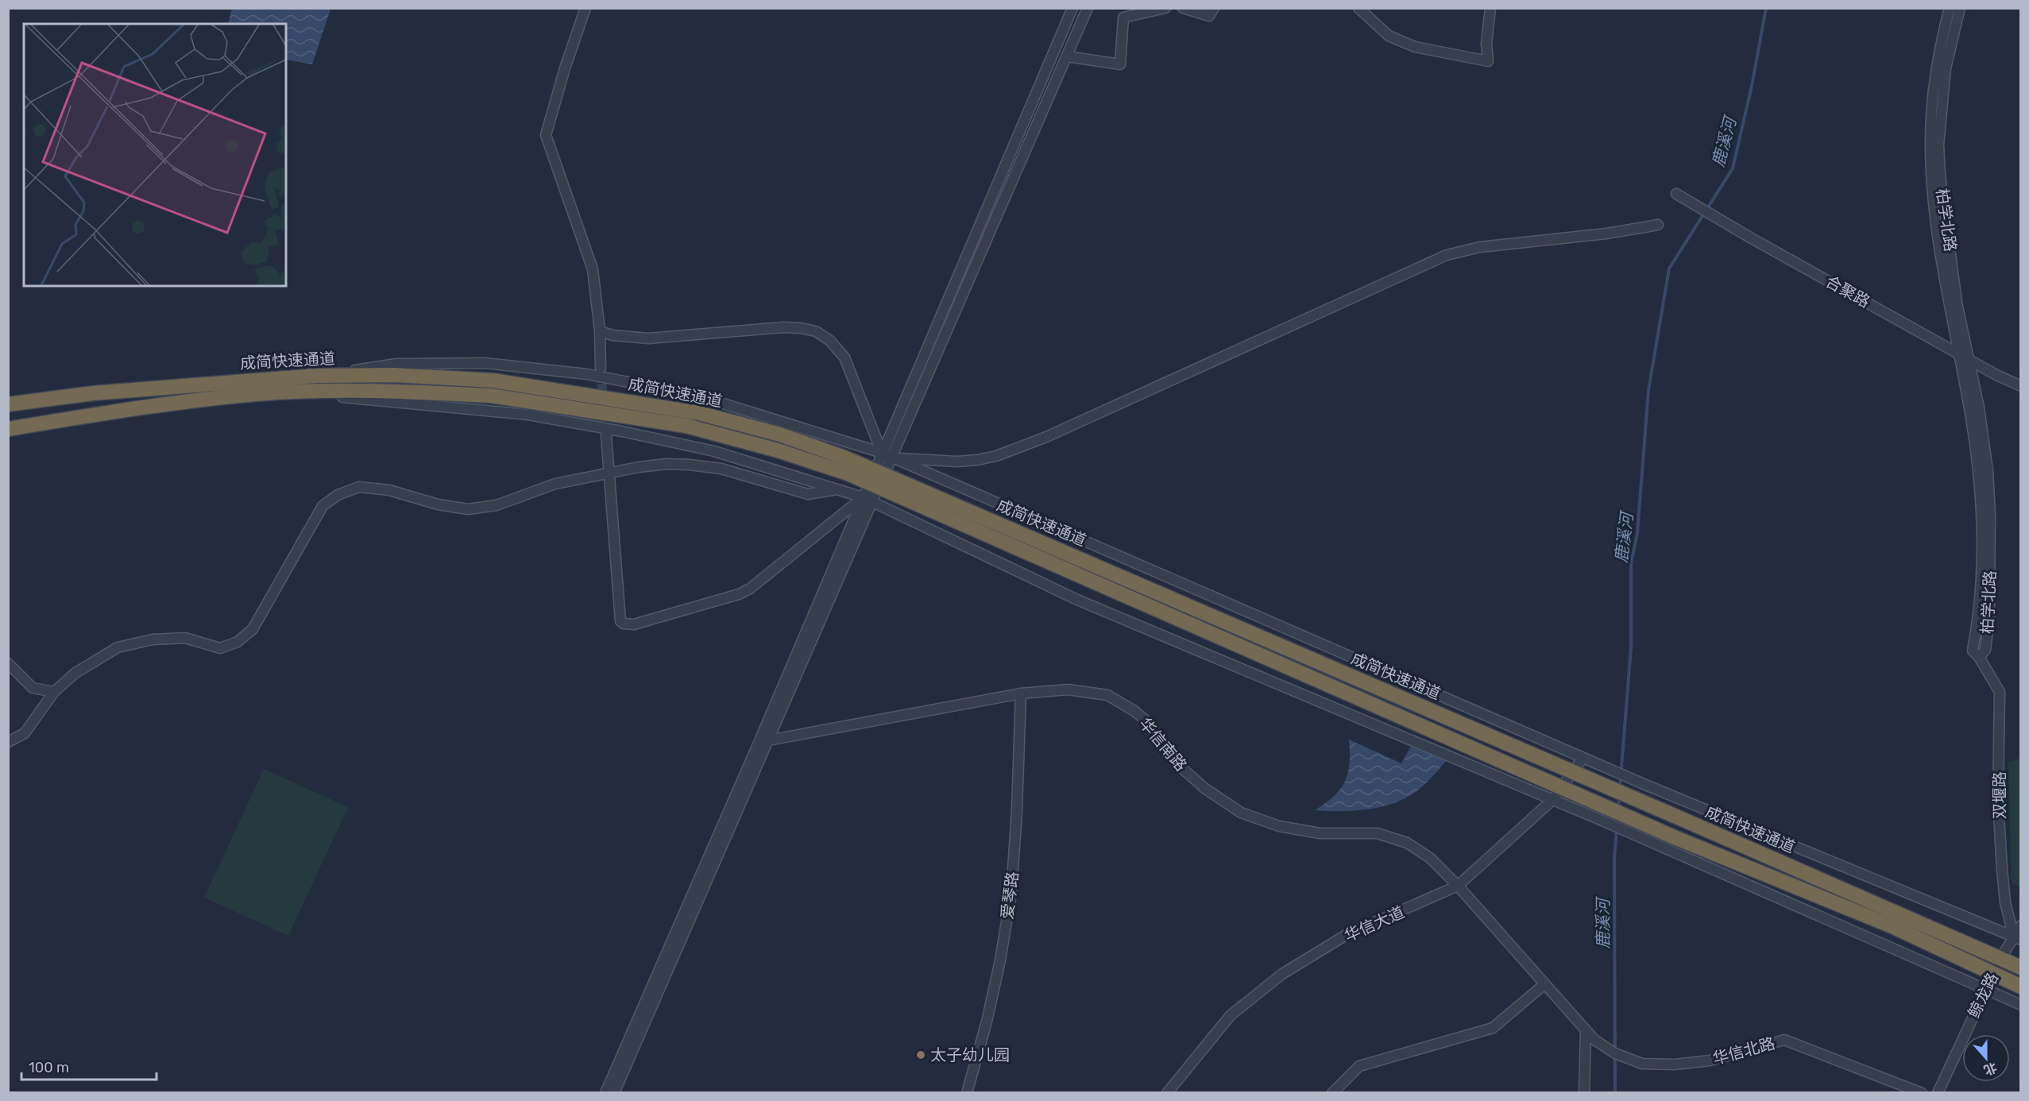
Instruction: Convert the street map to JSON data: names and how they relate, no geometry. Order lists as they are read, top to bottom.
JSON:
{
  "streets": {
    "highway": ["成简快速通道"],
    "street": [
      "柏学北路",
      "合聚路",
      "华信南路",
      "双堰路",
      "爱琴路",
      "华信大道",
      "鲸龙路",
      "华信北路"
    ]
  },
  "crossings": [
    ["柏学北路", "合聚路"],
    ["柏学北路", "双堰路"],
    ["成简快速通道", "鲸龙路"],
    ["华信南路", "爱琴路"],
    ["华信南路", "华信大道"],
    ["华信南路", "华信北路"],
    ["双堰路", "鲸龙路"]
  ],
  "water": ["鹿溪河"],
  "places": ["太子幼儿园"],
  "scale_bar": "100 m",
  "north": "bottom"
}
